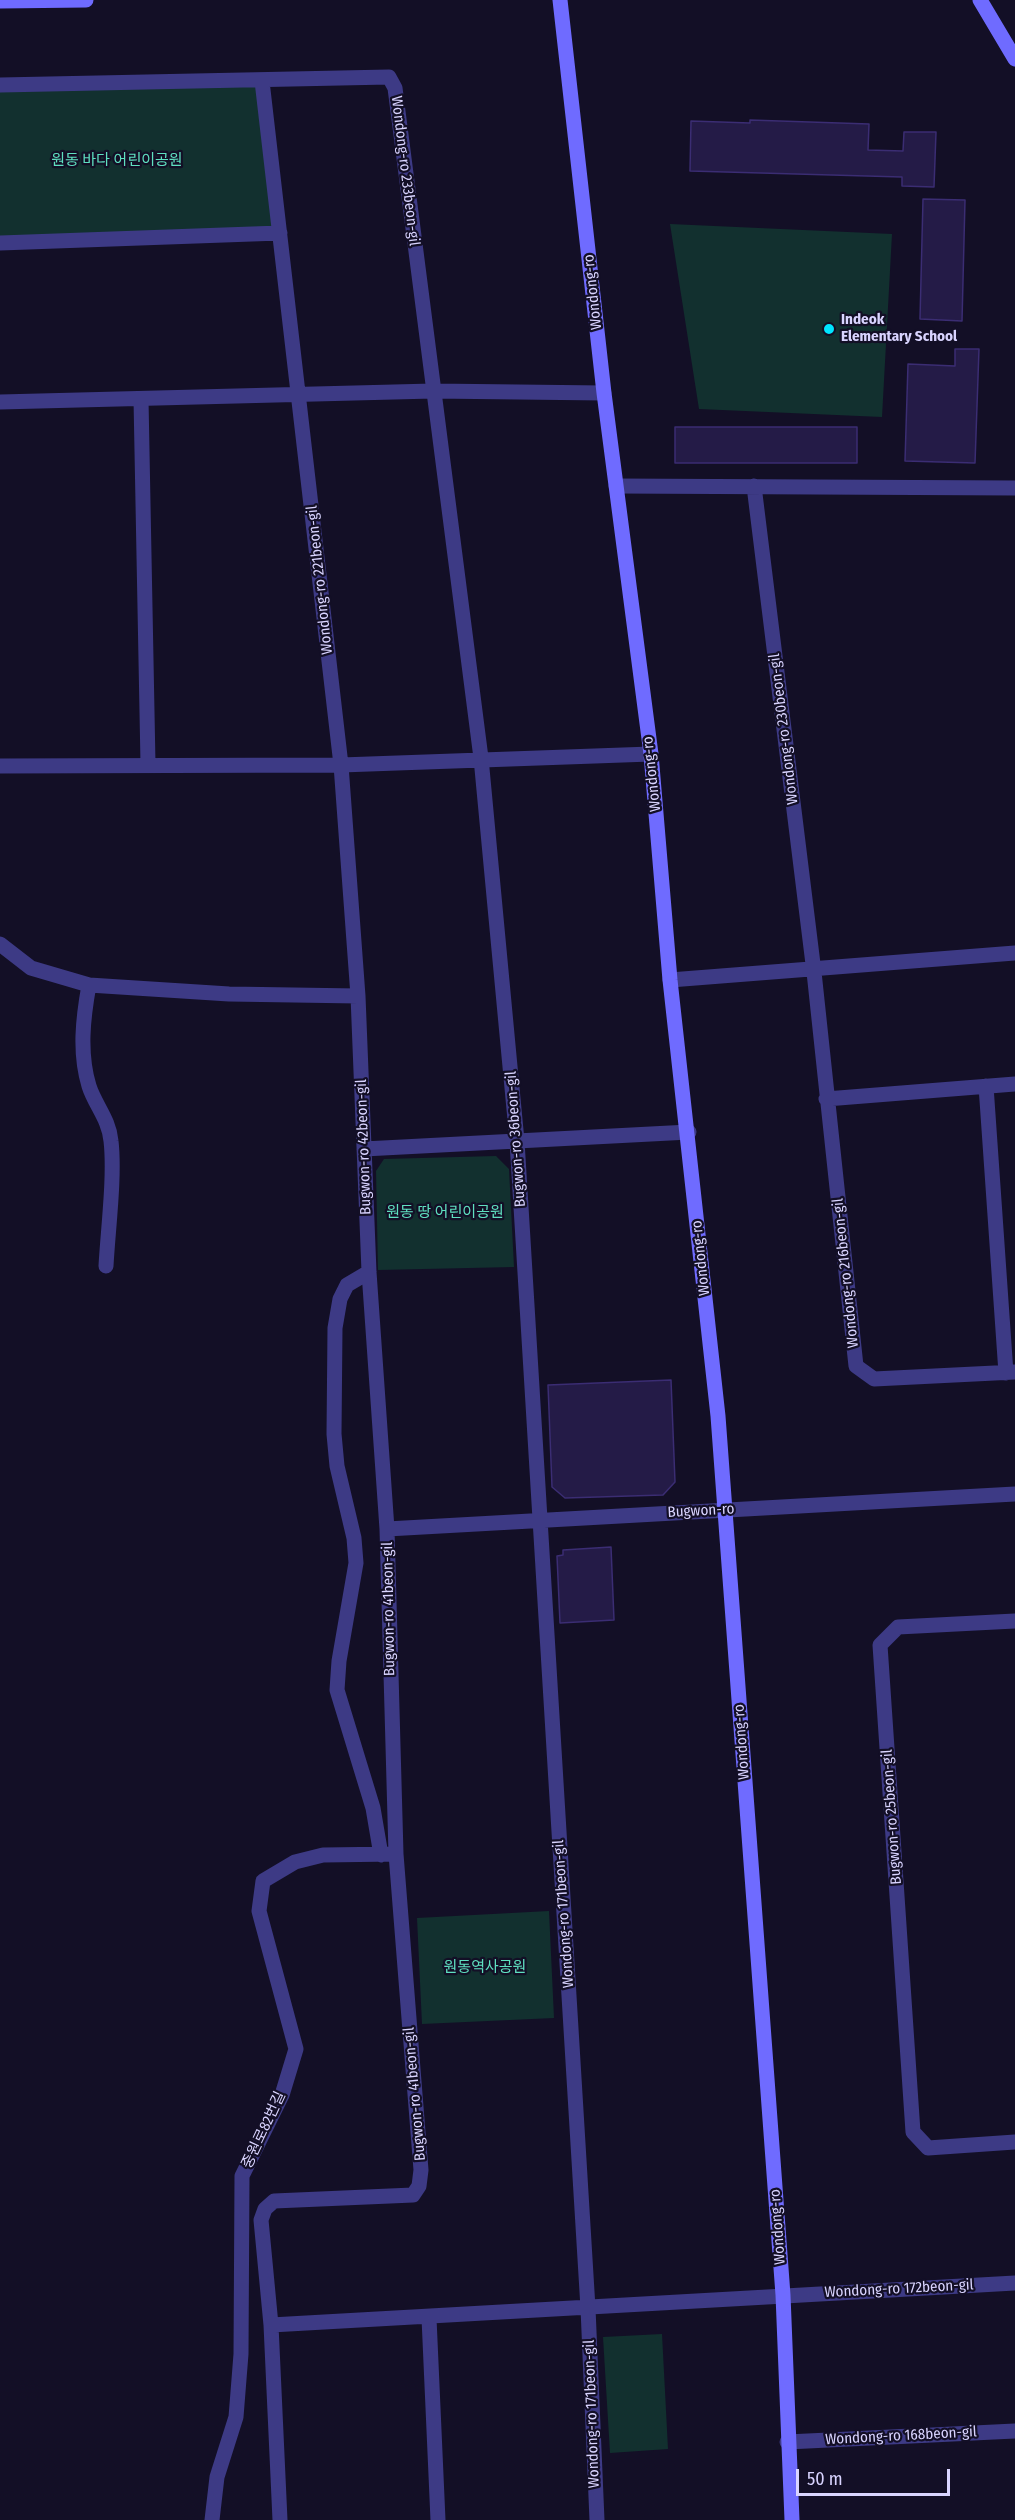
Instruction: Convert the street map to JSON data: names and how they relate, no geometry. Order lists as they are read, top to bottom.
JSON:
{
  "streets": {
    "street": [
      "Wondong-ro 233beon-gil",
      "Wondong-ro",
      "Wondong-ro 221beon-gil",
      "Wondong-ro 230beon-gil",
      "Bugwon-ro 36beon-gil",
      "Bugwon-ro 42beon-gil",
      "Wondong-ro 216beon-gil",
      "Bugwon-ro",
      "Bugwon-ro 41beon-gil",
      "Bugwon-ro 25beon-gil",
      "Wondong-ro 171beon-gil",
      "중원로82번길",
      "Wondong-ro 172beon-gil",
      "Wondong-ro 168beon-gil"
    ]
  },
  "crossings": [
    ["Wondong-ro", "Bugwon-ro"],
    ["Wondong-ro", "Wondong-ro 172beon-gil"],
    ["Wondong-ro", "Wondong-ro 168beon-gil"],
    ["Wondong-ro 221beon-gil", "Bugwon-ro 42beon-gil"],
    ["Wondong-ro 230beon-gil", "Wondong-ro 216beon-gil"],
    ["Bugwon-ro 36beon-gil", "Bugwon-ro"],
    ["Bugwon-ro 36beon-gil", "Wondong-ro 171beon-gil"],
    ["Bugwon-ro 42beon-gil", "Bugwon-ro"],
    ["Bugwon-ro 42beon-gil", "Bugwon-ro 41beon-gil"],
    ["Bugwon-ro", "Bugwon-ro 41beon-gil"],
    ["Bugwon-ro", "Wondong-ro 171beon-gil"],
    ["Bugwon-ro 41beon-gil", "중원로82번길"]
  ],
  "parks": ["원동 바다 어린이공원", "원동 땅 어린이공원", "원동역사공원"],
  "places": ["Indeok Elementary School"],
  "scale_bar": "50 m"
}
